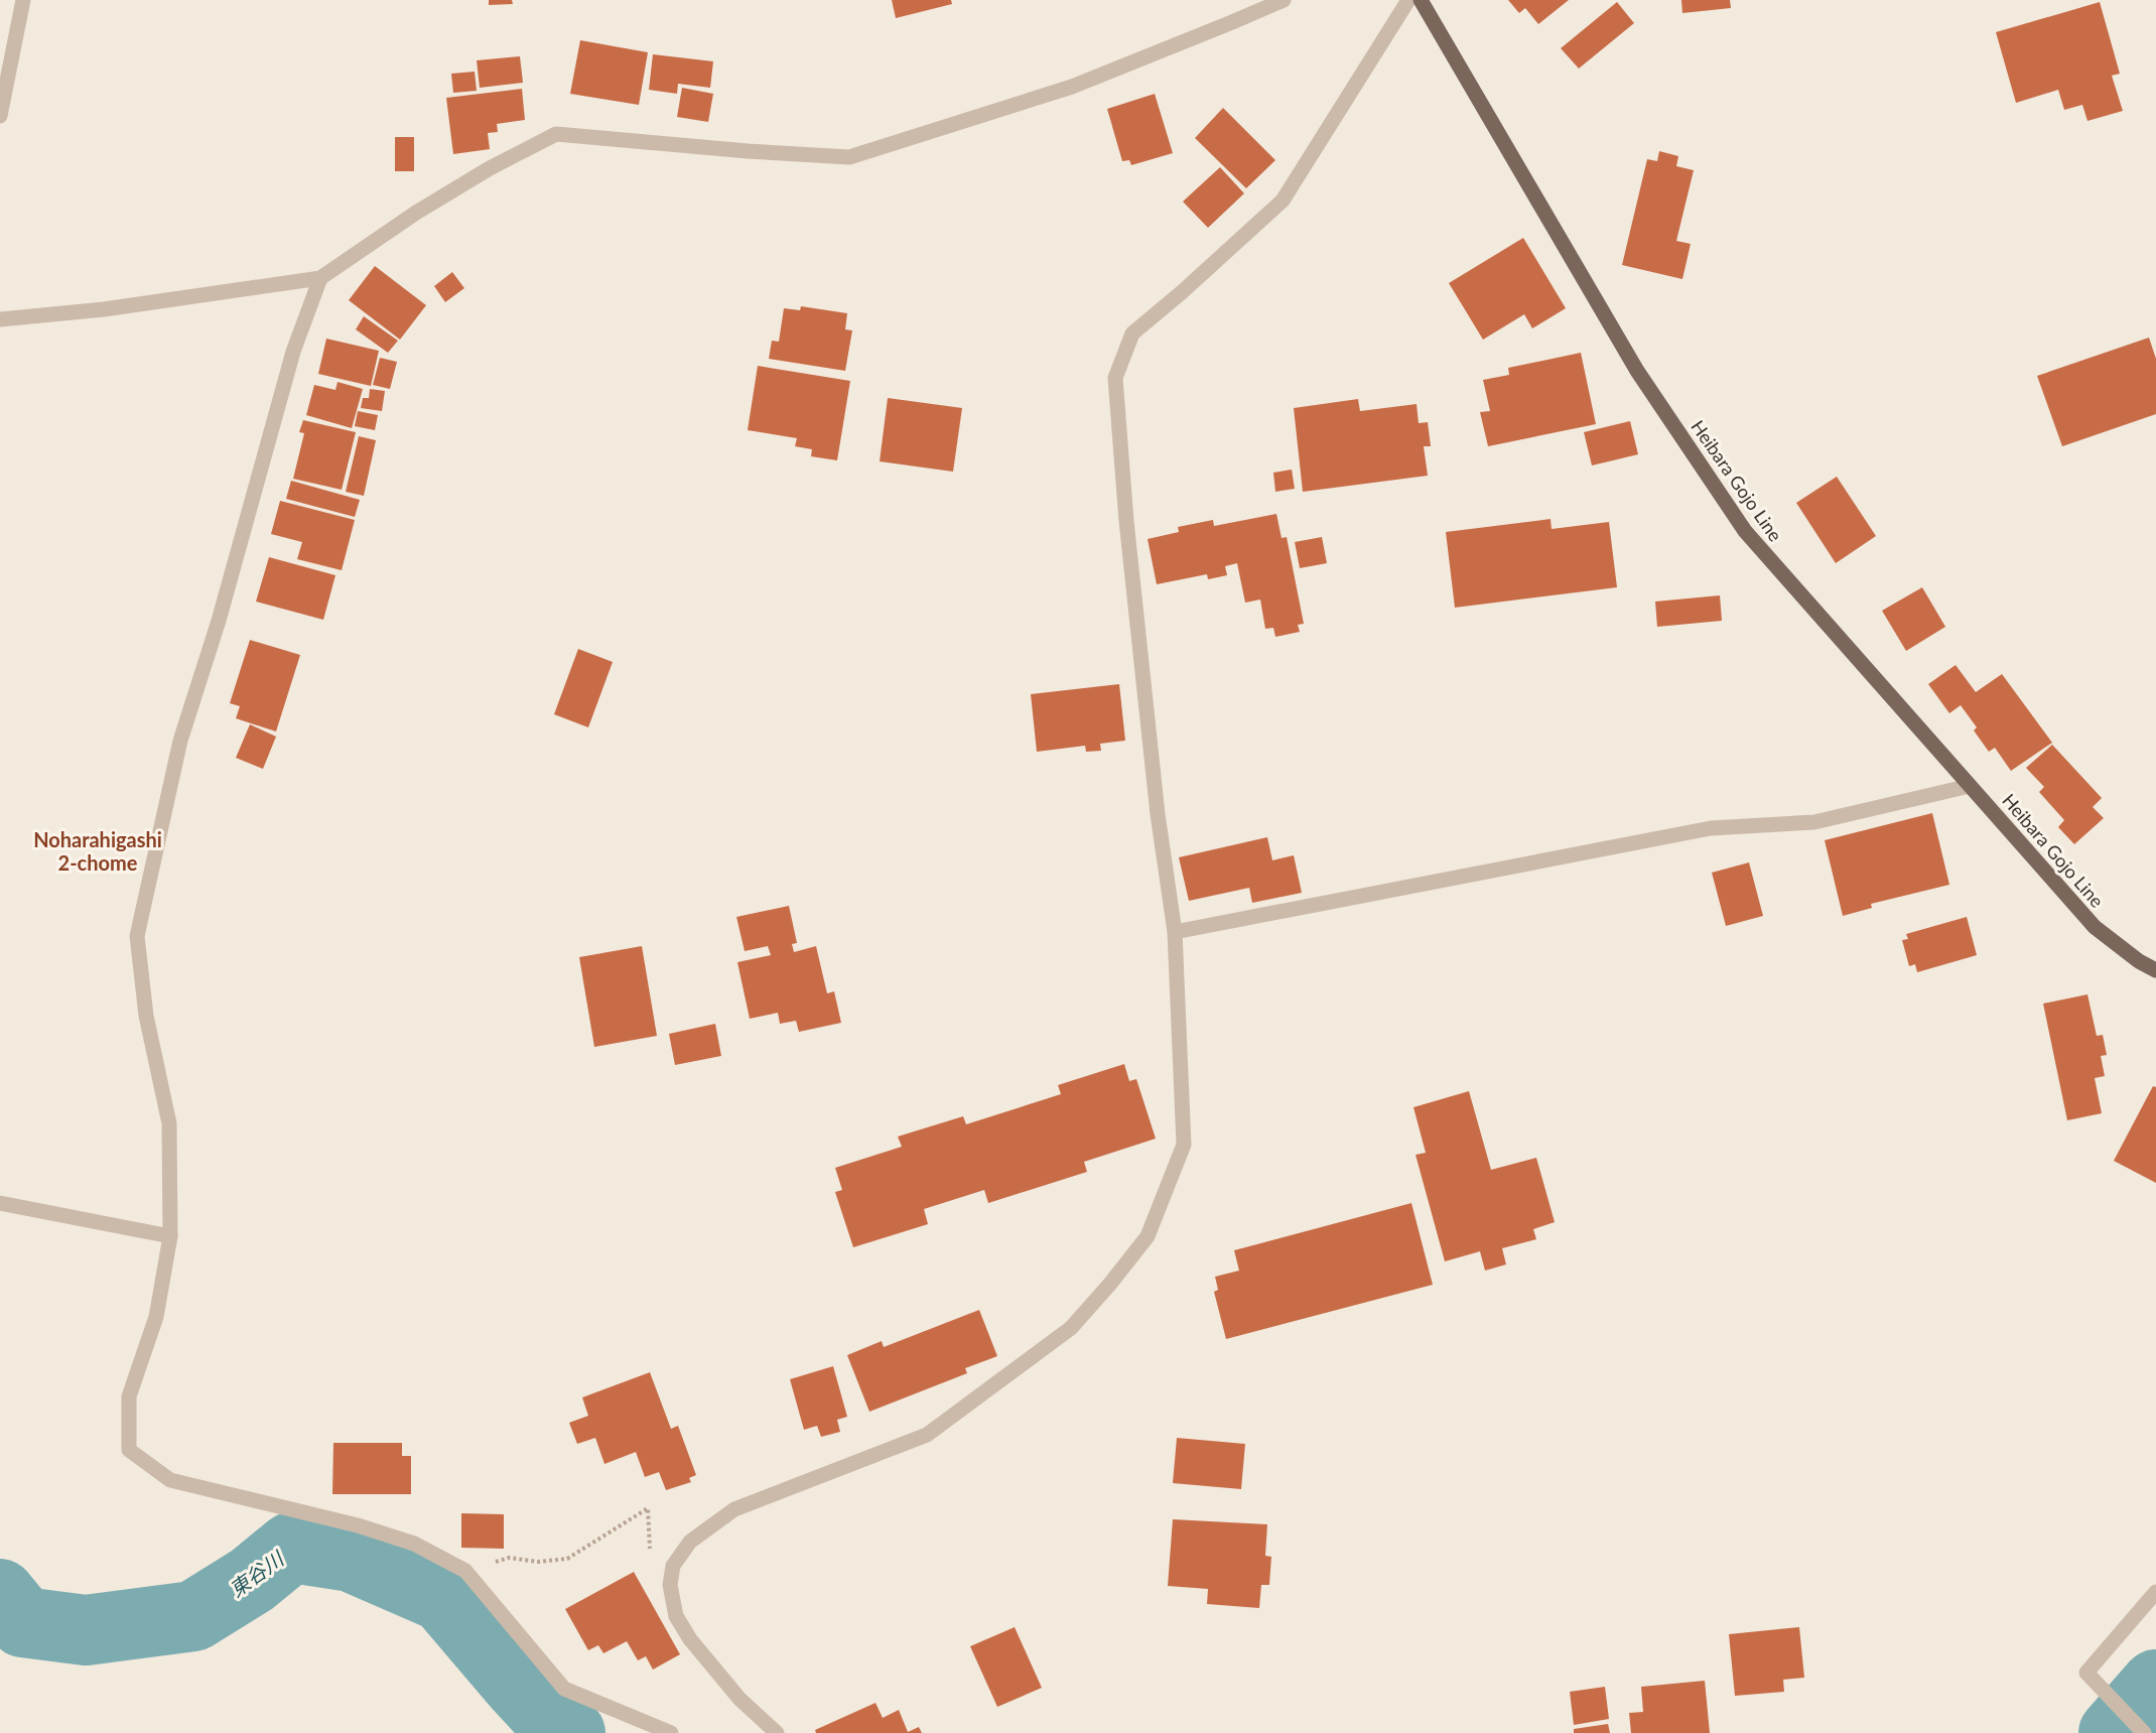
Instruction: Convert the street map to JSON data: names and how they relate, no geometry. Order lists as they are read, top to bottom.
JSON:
{
  "streets": {
    "main road": ["Heibara Gojo Line"]
  },
  "districts": ["Noharahigashi 2-chome"],
  "water": ["東谷川"]
}
